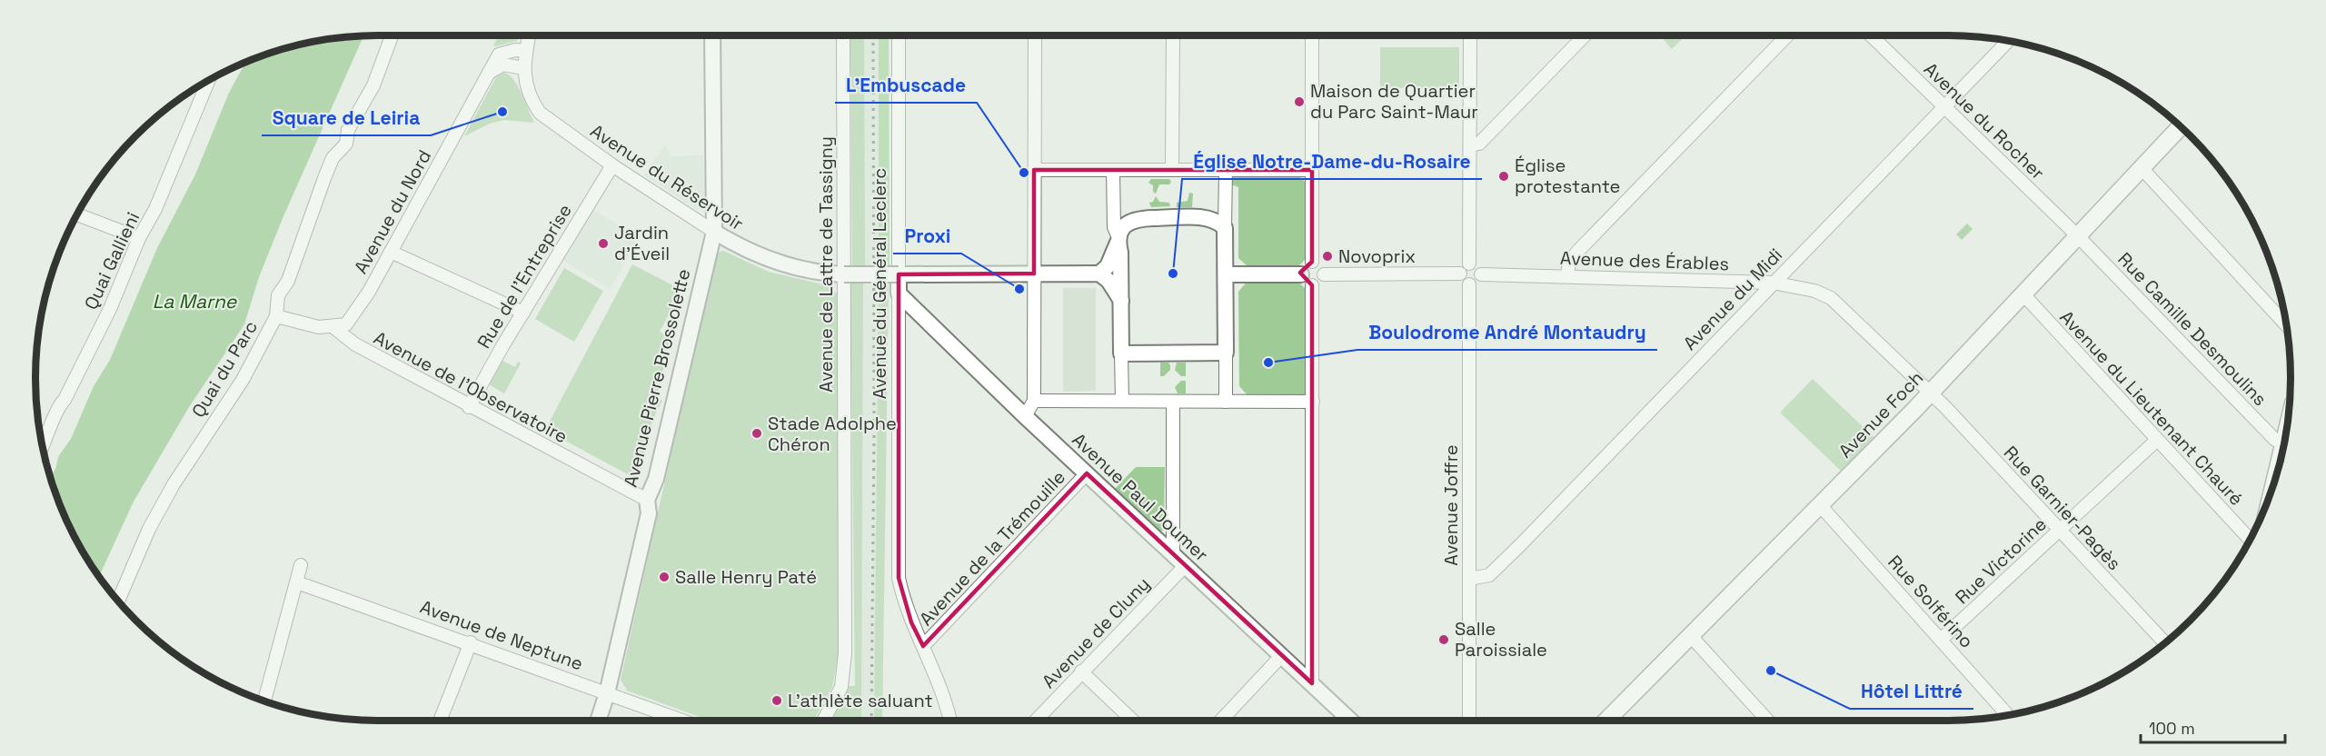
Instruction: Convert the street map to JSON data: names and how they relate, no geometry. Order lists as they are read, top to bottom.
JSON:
{
  "streets": {
    "main road": ["Avenue Foch"],
    "street": [
      "Avenue du Rocher",
      "Avenue du Réservoir",
      "Avenue du Nord",
      "Quai Gallieni",
      "Avenue des Érables",
      "Avenue de Lattre de Tassigny",
      "Rue de l'Entreprise",
      "Avenue du Général Leclerc",
      "Avenue du Midi",
      "Rue Camille Desmoulins",
      "Quai du Parc",
      "Avenue Pierre Brossolette",
      "Avenue de l'Observatoire",
      "Avenue du Lieutenant Chauré",
      "Avenue Paul Doumer",
      "Avenue Joffre",
      "Rue Garnier-Pagès",
      "Avenue de la Trémouille",
      "Rue Victorine",
      "Rue Solférino",
      "Avenue de Cluny",
      "Avenue de Neptune"
    ]
  },
  "crossings": [
    ["Avenue du Rocher", "Avenue du Midi"],
    ["Avenue du Rocher", "Rue Camille Desmoulins"],
    ["Avenue du Rocher", "Avenue Foch"],
    ["Avenue du Réservoir", "Avenue du Nord"],
    ["Avenue du Réservoir", "Avenue de Lattre de Tassigny"],
    ["Avenue du Réservoir", "Rue de l'Entreprise"],
    ["Avenue du Réservoir", "Avenue du Général Leclerc"],
    ["Avenue du Réservoir", "Avenue Pierre Brossolette"],
    ["Avenue du Nord", "Avenue de l'Observatoire"],
    ["Avenue des Érables", "Avenue du Midi"],
    ["Avenue des Érables", "Avenue Foch"],
    ["Avenue des Érables", "Avenue Joffre"],
    ["Avenue des Érables", "Rue Garnier-Pagès"],
    ["Rue de l'Entreprise", "Avenue de l'Observatoire"],
    ["Avenue du Général Leclerc", "Avenue Paul Doumer"],
    ["Avenue du Général Leclerc", "Avenue de la Trémouille"],
    ["Avenue du Midi", "Avenue Joffre"],
    ["Rue Camille Desmoulins", "Avenue Foch"],
    ["Avenue Pierre Brossolette", "Avenue de l'Observatoire"],
    ["Avenue Pierre Brossolette", "Avenue de Neptune"],
    ["Avenue du Lieutenant Chauré", "Avenue Foch"],
    ["Avenue du Lieutenant Chauré", "Rue Victorine"],
    ["Avenue Foch", "Rue Garnier-Pagès"],
    ["Avenue Foch", "Rue Solférino"],
    ["Avenue Paul Doumer", "Avenue de la Trémouille"],
    ["Avenue Paul Doumer", "Avenue de Cluny"],
    ["Rue Garnier-Pagès", "Rue Victorine"],
    ["Rue Victorine", "Rue Solférino"]
  ],
  "water": ["La Marne"],
  "places": [
    "Maison de Quartier du Parc Saint-Maur",
    "Square de Leiria",
    "L'Embuscade",
    "Église protestante",
    "Jardin d'Éveil",
    "Novoprix",
    "Église Notre-Dame-du-Rosaire",
    "Proxi",
    "Boulodrome André Montaudry",
    "Stade Adolphe Chéron",
    "Salle Henry Paté",
    "Salle Paroissiale",
    "Hôtel Littré",
    "L'athlète saluant"
  ],
  "scale_bar": "100 m"
}
